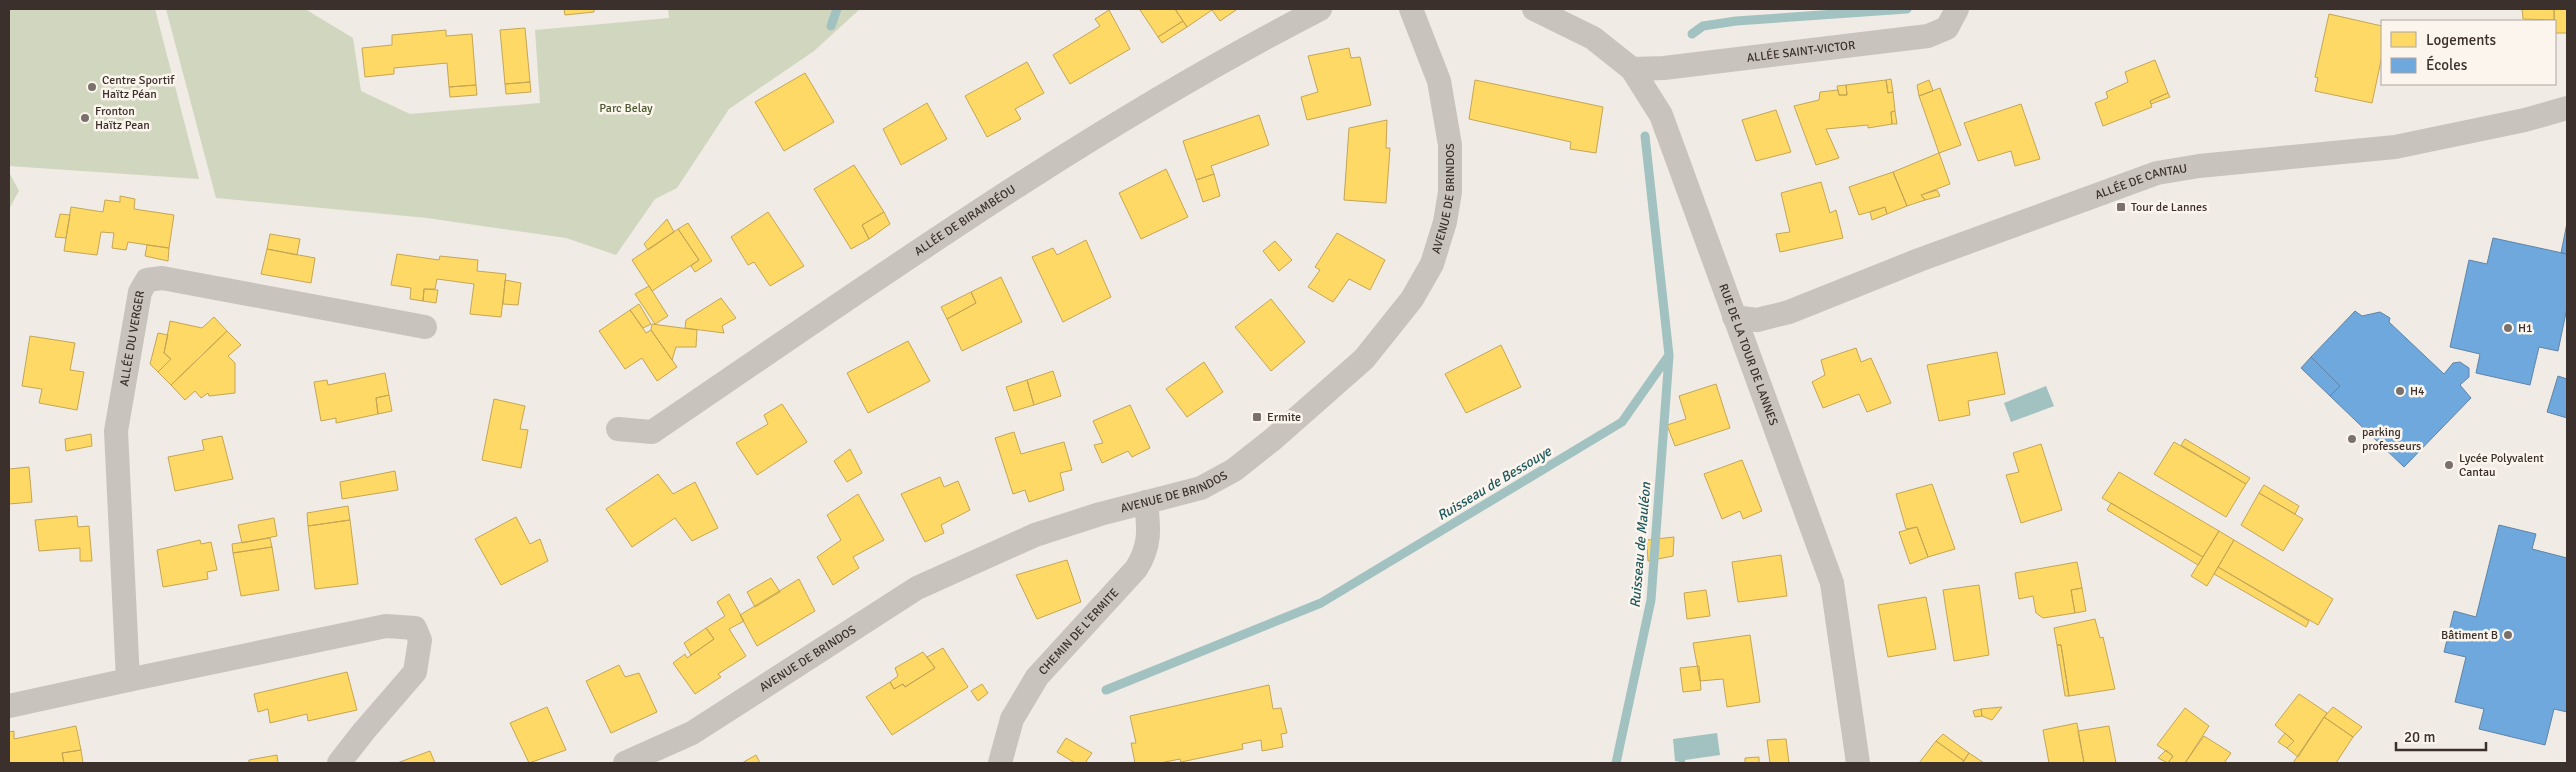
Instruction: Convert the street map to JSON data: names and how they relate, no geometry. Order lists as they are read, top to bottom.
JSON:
{
  "streets": {
    "street": [
      "ALLÉE SAINT-VICTOR",
      "ALLÉE DE CANTAU",
      "AVENUE DE BRINDOS",
      "ALLÉE DE BIRAMBÉOU",
      "ALLÉE DU VERGER",
      "RUE DE LA TOUR DE LANNES",
      "CHEMIN DE L'ERMITE"
    ]
  },
  "crossings": [
    ["ALLÉE SAINT-VICTOR", "RUE DE LA TOUR DE LANNES"],
    ["ALLÉE DE CANTAU", "RUE DE LA TOUR DE LANNES"],
    ["AVENUE DE BRINDOS", "CHEMIN DE L'ERMITE"]
  ],
  "water": ["Ruisseau de Bessouye", "Ruisseau de Mauléon"],
  "parks": ["Parc Belay"],
  "places": {
    "other": [
      "Centre Sportif Haïtz Péan",
      "Fronton Haïtz Pean",
      "H1",
      "H4",
      "parking professeurs",
      "Lycée Polyvalent Cantau",
      "Bâtiment B"
    ],
    "transit": ["Tour de Lannes", "Ermite"]
  },
  "legend": ["Logements", "Écoles"],
  "scale_bar": "20 m"
}
